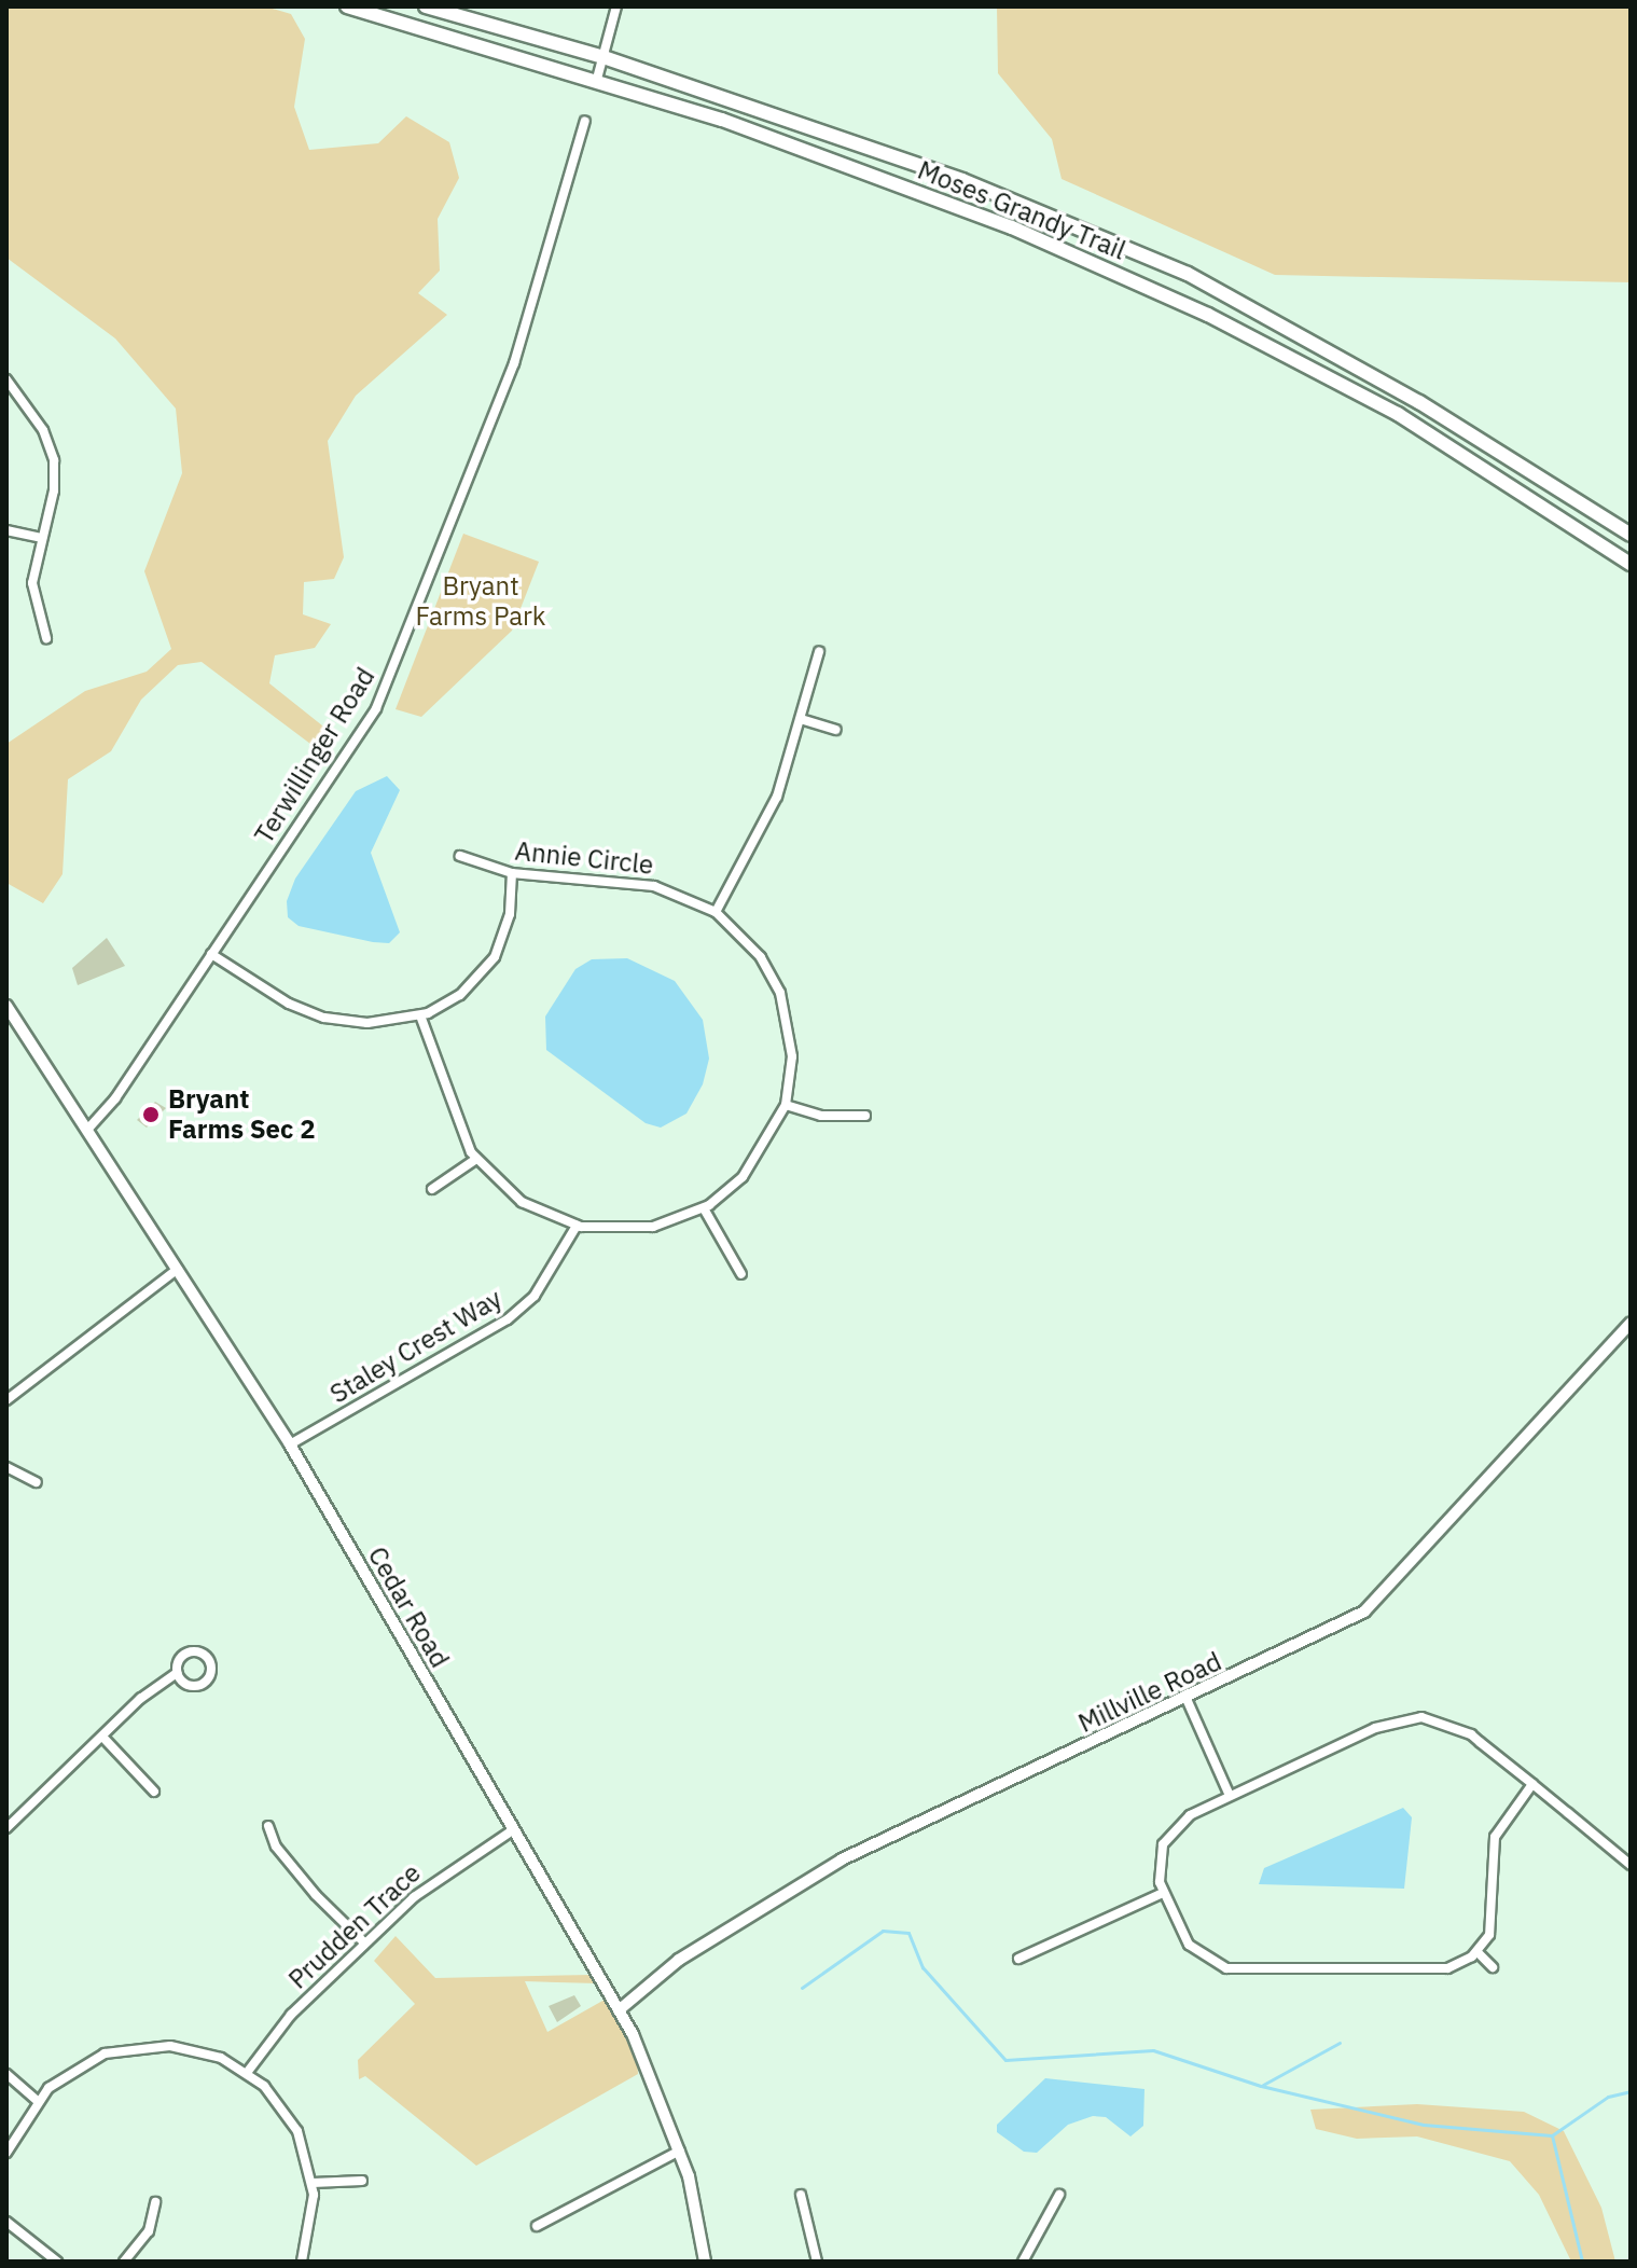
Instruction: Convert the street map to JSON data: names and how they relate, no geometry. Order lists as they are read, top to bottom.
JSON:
{
  "streets": {
    "main road": ["Moses Grandy Trail"],
    "street": [
      "Terwillinger Road",
      "Annie Circle",
      "Staley Crest Way",
      "Cedar Road",
      "Millville Road",
      "Prudden Trace"
    ]
  },
  "crossings": [
    ["Terwillinger Road", "Cedar Road"],
    ["Annie Circle", "Staley Crest Way"],
    ["Staley Crest Way", "Cedar Road"],
    ["Cedar Road", "Millville Road"],
    ["Cedar Road", "Prudden Trace"]
  ],
  "parks": ["Bryant Farms Park"],
  "places": ["Bryant Farms Sec 2"]
}
